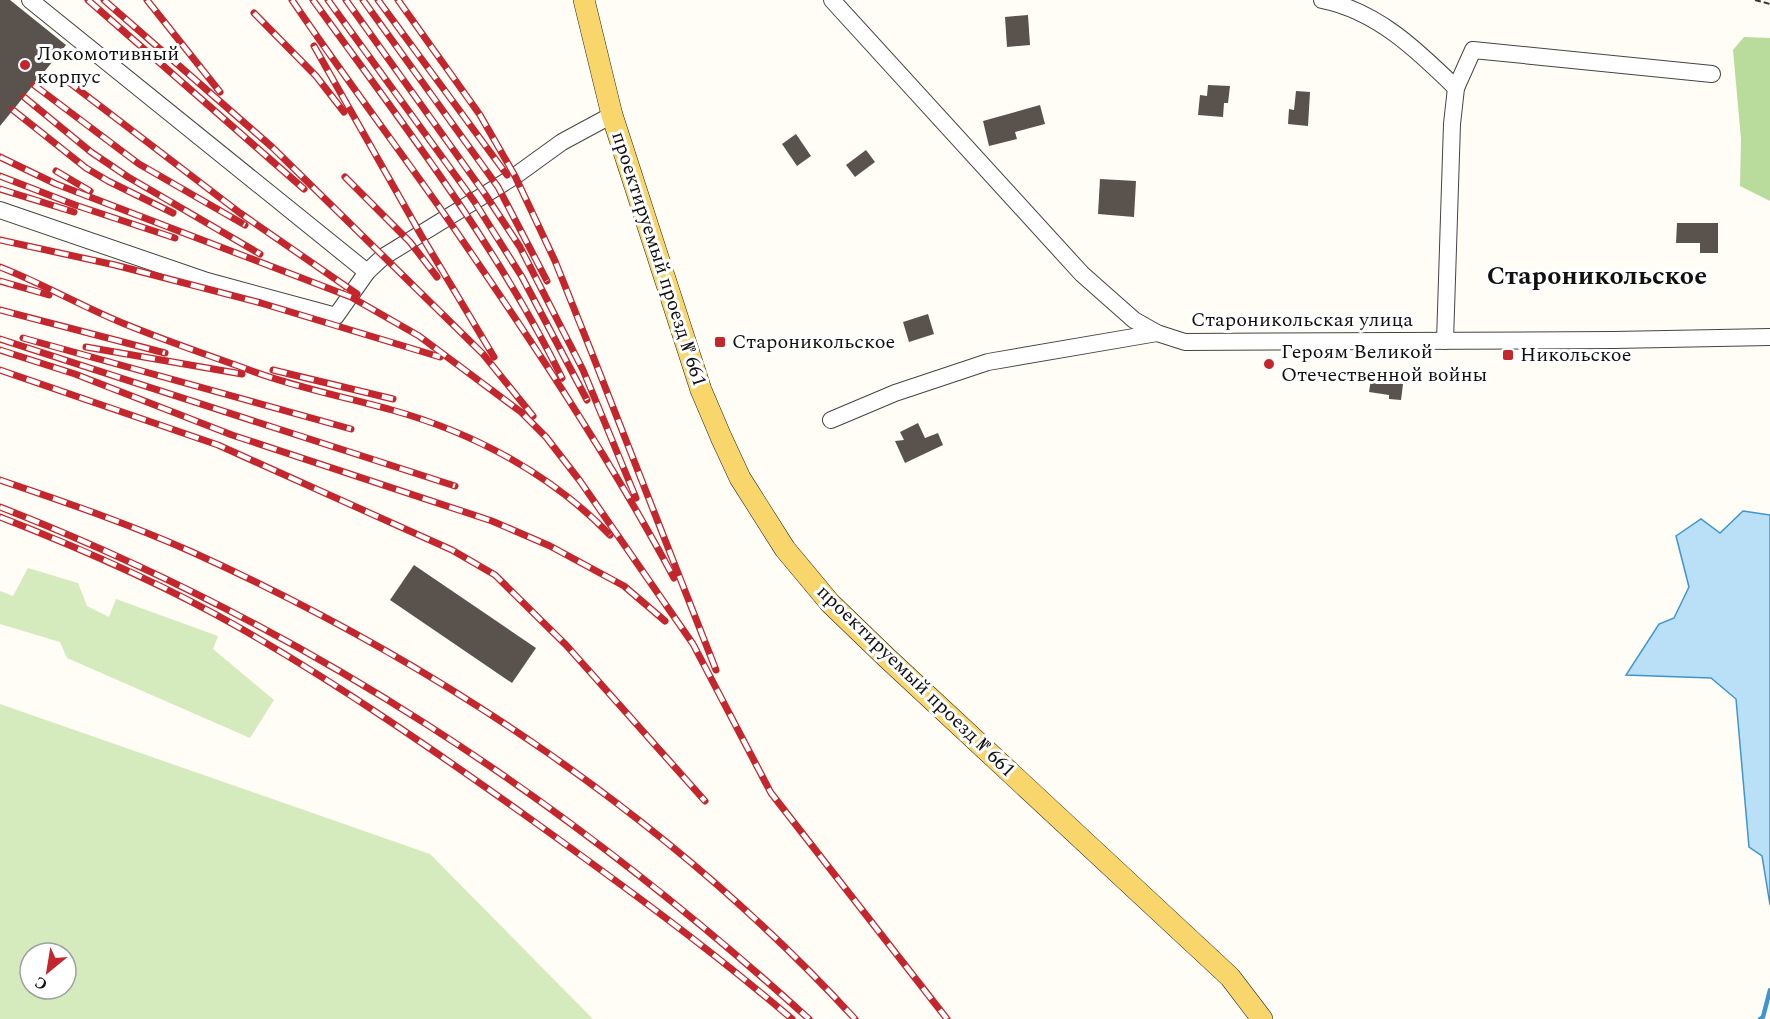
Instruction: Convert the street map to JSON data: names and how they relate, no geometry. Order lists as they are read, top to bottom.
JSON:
{
  "streets": {
    "main road": ["проектируемый проезд № 661"],
    "street": ["Староникольская улица"]
  },
  "districts": ["Староникольское"],
  "places": {
    "other": ["Локомотивный корпус", "Героям Великой Отечественной войны"],
    "transit": ["Староникольское", "Никольское"]
  },
  "north": "bottom left"
}
